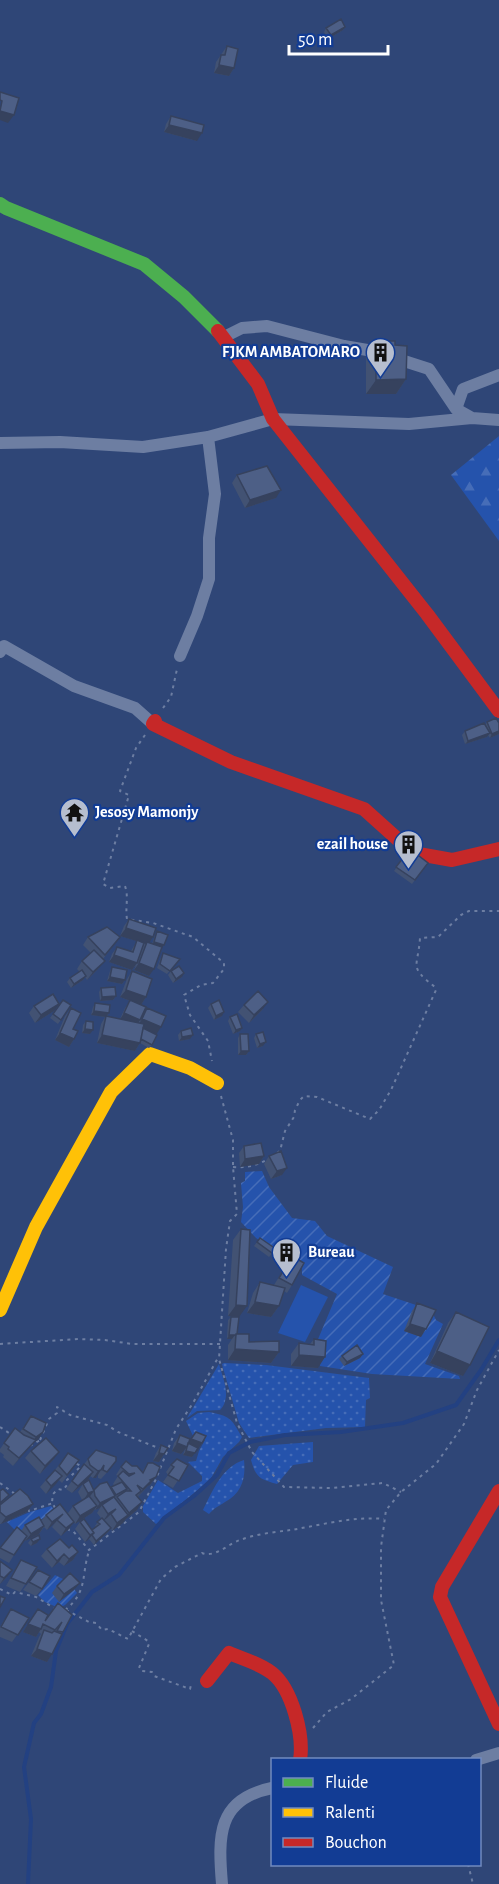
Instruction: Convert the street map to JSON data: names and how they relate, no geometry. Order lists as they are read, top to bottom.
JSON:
{
  "places": {
    "building": ["FJKM AMBATOMARO", "ezail house", "Bureau"],
    "temple": ["Jesosy Mamonjy"]
  },
  "legend": ["Fluide", "Ralenti", "Bouchon"],
  "scale_bar": "50 m"
}
